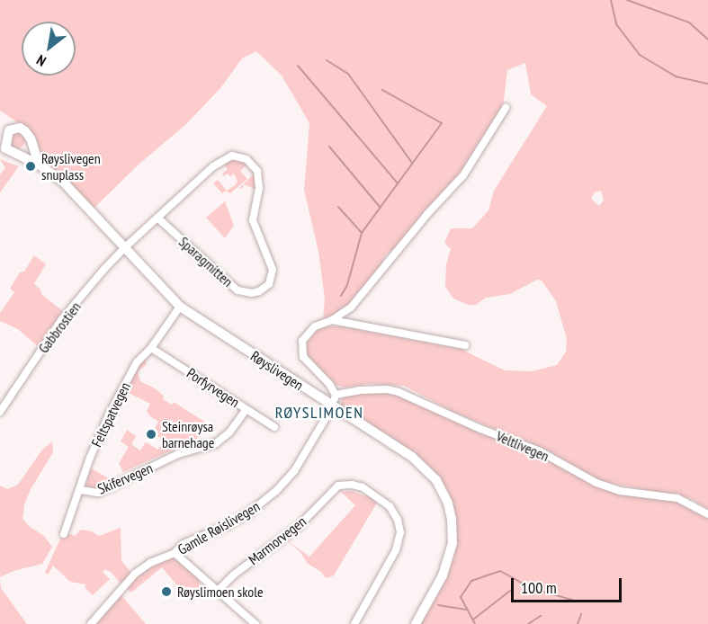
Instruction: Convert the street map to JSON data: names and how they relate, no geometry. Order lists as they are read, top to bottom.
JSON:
{
  "streets": {
    "street": [
      "Sparagmitten",
      "Gabbrostien",
      "Røyslivegen",
      "Porfyrvegen",
      "Feltspatvegen",
      "Veltlivegen",
      "Skifervegen",
      "Gamle Røislivegen",
      "Marmorvegen"
    ]
  },
  "crossings": [
    ["Sparagmitten", "Gabbrostien"],
    ["Sparagmitten", "Røyslivegen"],
    ["Gabbrostien", "Røyslivegen"],
    ["Røyslivegen", "Feltspatvegen"],
    ["Røyslivegen", "Gamle Røislivegen"],
    ["Porfyrvegen", "Feltspatvegen"],
    ["Porfyrvegen", "Skifervegen"],
    ["Feltspatvegen", "Skifervegen"],
    ["Veltlivegen", "Gamle Røislivegen"]
  ],
  "districts": ["RØYSLIMOEN"],
  "places": ["Røyslivegen snuplass", "Steinrøysa barnehage", "Røyslimoen skole"],
  "scale_bar": "100 m",
  "north": "bottom left"
}
